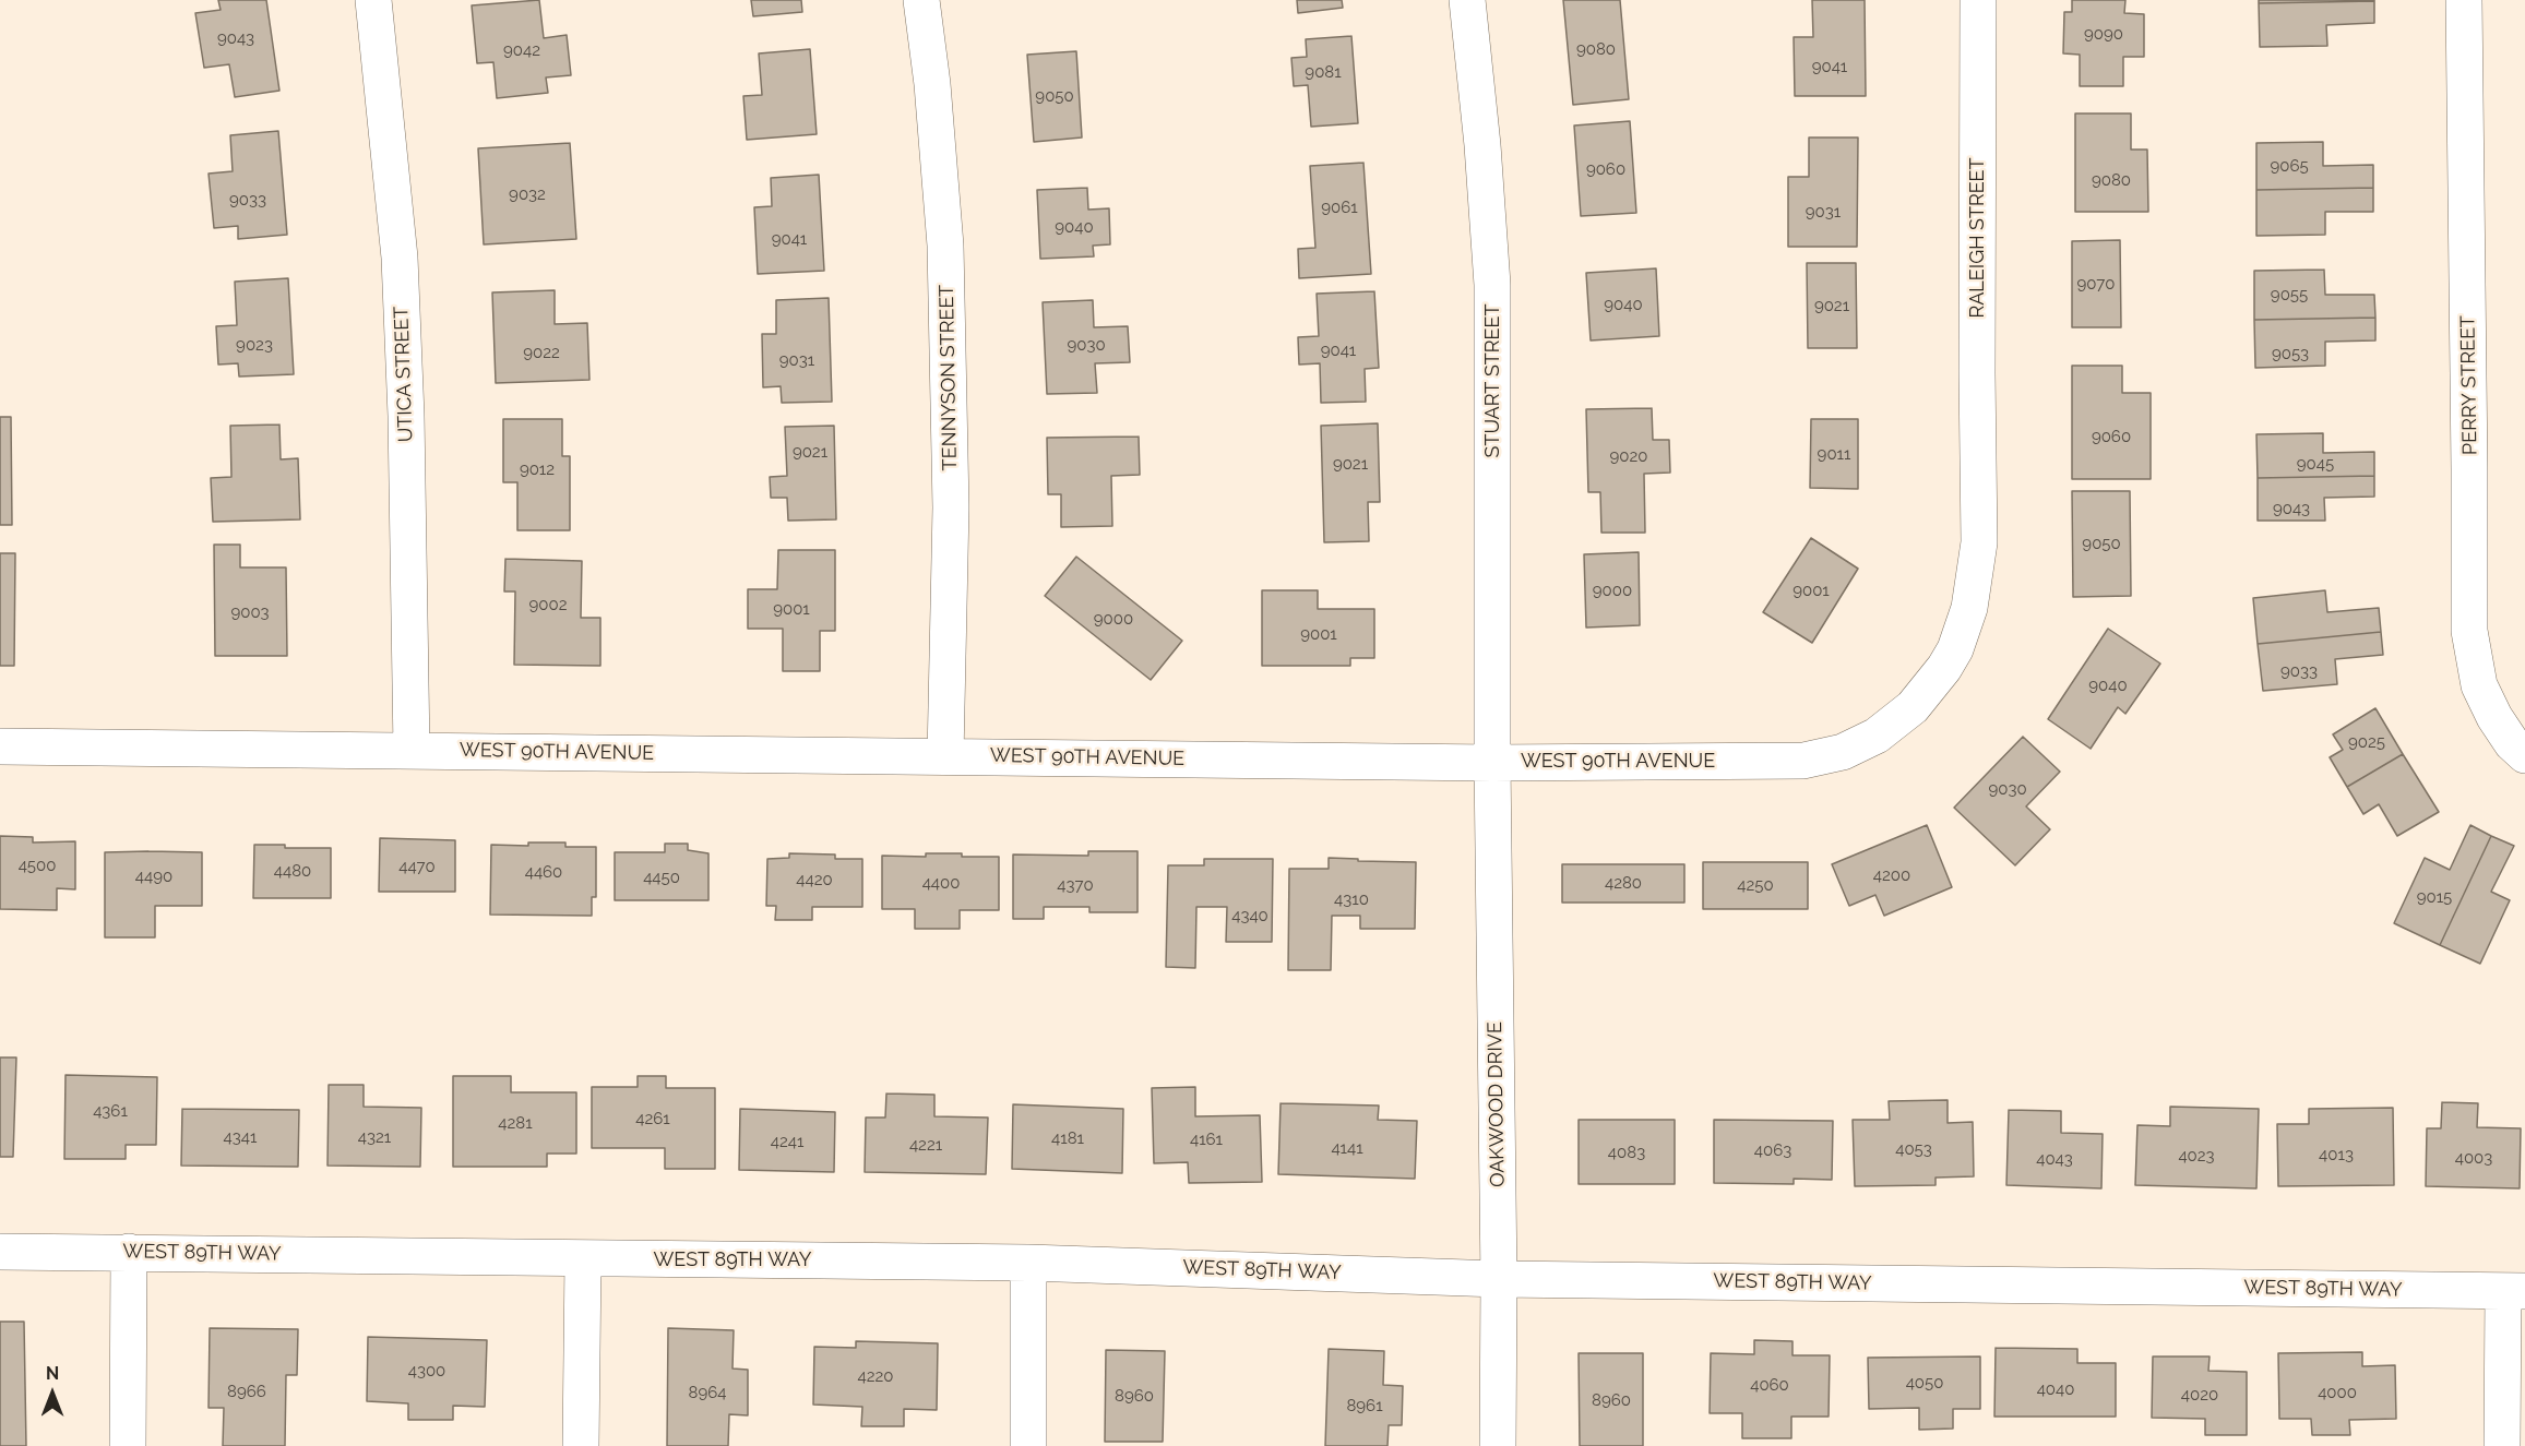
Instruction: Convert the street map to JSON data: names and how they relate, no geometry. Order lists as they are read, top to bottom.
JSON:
{
  "streets": {
    "street": [
      "RALEIGH STREET",
      "UTICA STREET",
      "TENNYSON STREET",
      "STUART STREET",
      "PERRY STREET",
      "WEST 90TH AVENUE",
      "OAKWOOD DRIVE",
      "WEST 89TH WAY"
    ]
  },
  "crossings": [
    ["RALEIGH STREET", "WEST 90TH AVENUE"],
    ["UTICA STREET", "WEST 90TH AVENUE"],
    ["TENNYSON STREET", "WEST 90TH AVENUE"],
    ["STUART STREET", "WEST 90TH AVENUE"],
    ["STUART STREET", "OAKWOOD DRIVE"],
    ["WEST 90TH AVENUE", "OAKWOOD DRIVE"],
    ["OAKWOOD DRIVE", "WEST 89TH WAY"]
  ],
  "house_numbers": [
    "9090",
    "9043",
    "9080",
    "9042",
    "9041",
    "9081",
    "9050",
    "9065",
    "9060",
    "9080",
    "9032",
    "9033",
    "9061",
    "9031",
    "9040",
    "9041",
    "9070",
    "9055",
    "9040",
    "9021",
    "9023",
    "9030",
    "9041",
    "9022",
    "9053",
    "9031",
    "9060",
    "9021",
    "9011",
    "9020",
    "9021",
    "9045",
    "9012",
    "9043",
    "9050",
    "9000",
    "9001",
    "9002",
    "9001",
    "9003",
    "9000",
    "9001",
    "9033",
    "9040",
    "9025",
    "9030",
    "4500",
    "4470",
    "4480",
    "4460",
    "4200",
    "4490",
    "4450",
    "4420",
    "4400",
    "4280",
    "4370",
    "4250",
    "9015",
    "4310",
    "4340",
    "4361",
    "4261",
    "4281",
    "4341",
    "4321",
    "4181",
    "4161",
    "4241",
    "4221",
    "4141",
    "4053",
    "4063",
    "4083",
    "4013",
    "4023",
    "4003",
    "4043",
    "4300",
    "4220",
    "4050",
    "4060",
    "4040",
    "8966",
    "8964",
    "4000",
    "4020",
    "8960",
    "8960",
    "8961"
  ],
  "north": "top"
}
